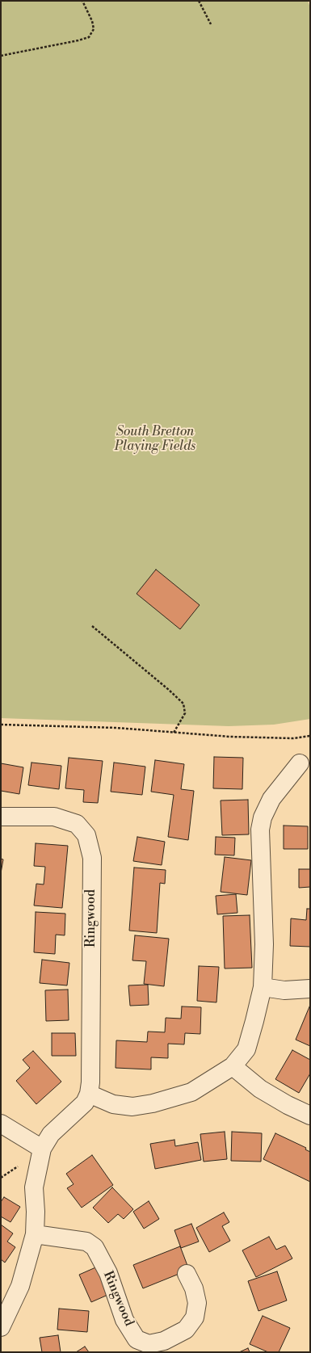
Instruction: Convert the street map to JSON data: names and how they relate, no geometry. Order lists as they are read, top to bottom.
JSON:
{
  "streets": {
    "street": ["Ringwood"]
  },
  "parks": ["South Bretton Playing Fields"]
}
